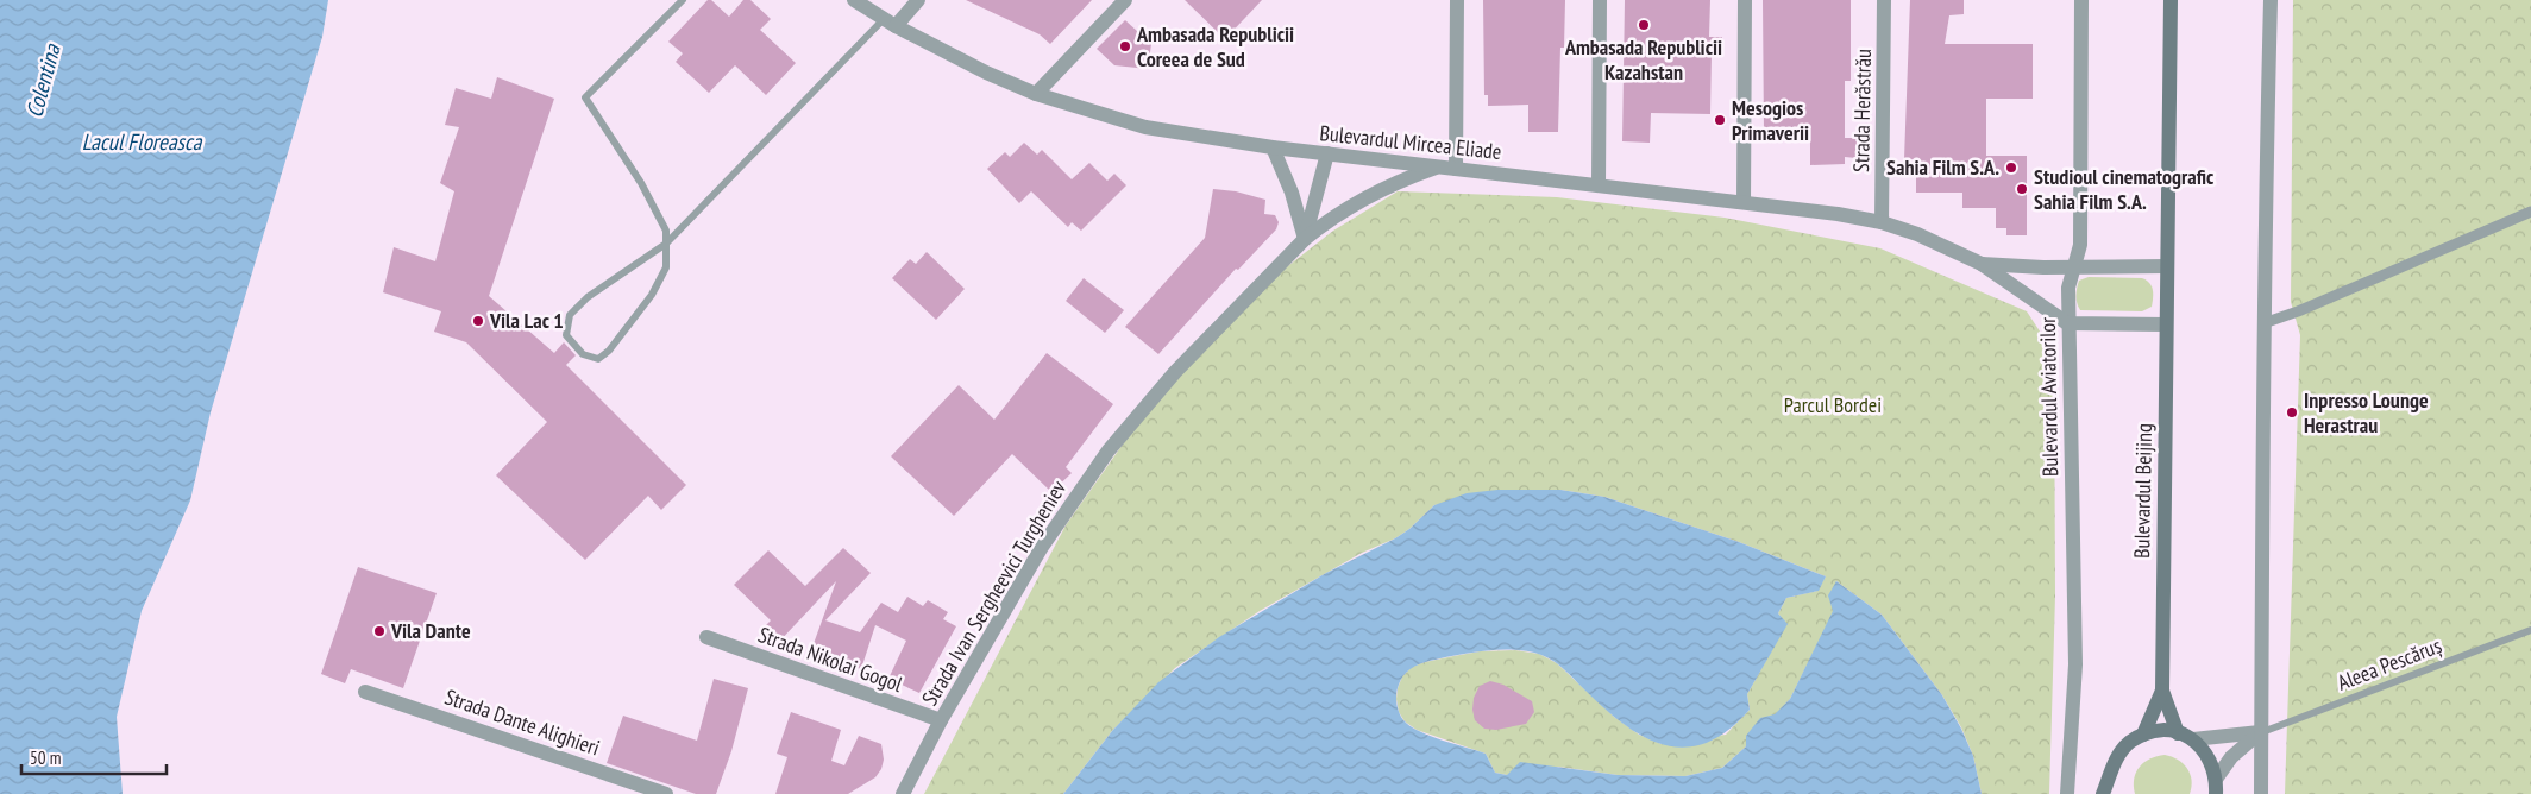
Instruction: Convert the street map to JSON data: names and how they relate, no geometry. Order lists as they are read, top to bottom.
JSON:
{
  "streets": {
    "main road": ["Bulevardul Beijing"],
    "street": [
      "Strada Herăstrău",
      "Bulevardul Mircea Eliade",
      "Bulevardul Aviatorilor",
      "Strada Ivan Sergheevici Turgheniev",
      "Strada Nikolai Gogol",
      "Strada Dante Alighieri"
    ],
    "lane": ["Aleea Pescăruș"]
  },
  "crossings": [
    ["Strada Herăstrău", "Bulevardul Mircea Eliade"],
    ["Bulevardul Mircea Eliade", "Bulevardul Aviatorilor"],
    ["Bulevardul Mircea Eliade", "Bulevardul Beijing"],
    ["Bulevardul Mircea Eliade", "Strada Ivan Sergheevici Turgheniev"],
    ["Strada Ivan Sergheevici Turgheniev", "Strada Nikolai Gogol"]
  ],
  "water": ["Colentina", "Lacul Floreasca"],
  "parks": ["Parcul Bordei"],
  "places": [
    "Ambasada Republicii Kazahstan",
    "Ambasada Republicii Coreea de Sud",
    "Mesogios Primaverii",
    "Sahia Film S.A.",
    "Studioul cinematografic Sahia Film S.A.",
    "Vila Lac 1",
    "Inpresso Lounge Herastrau",
    "Vila Dante"
  ],
  "scale_bar": "50 m"
}
